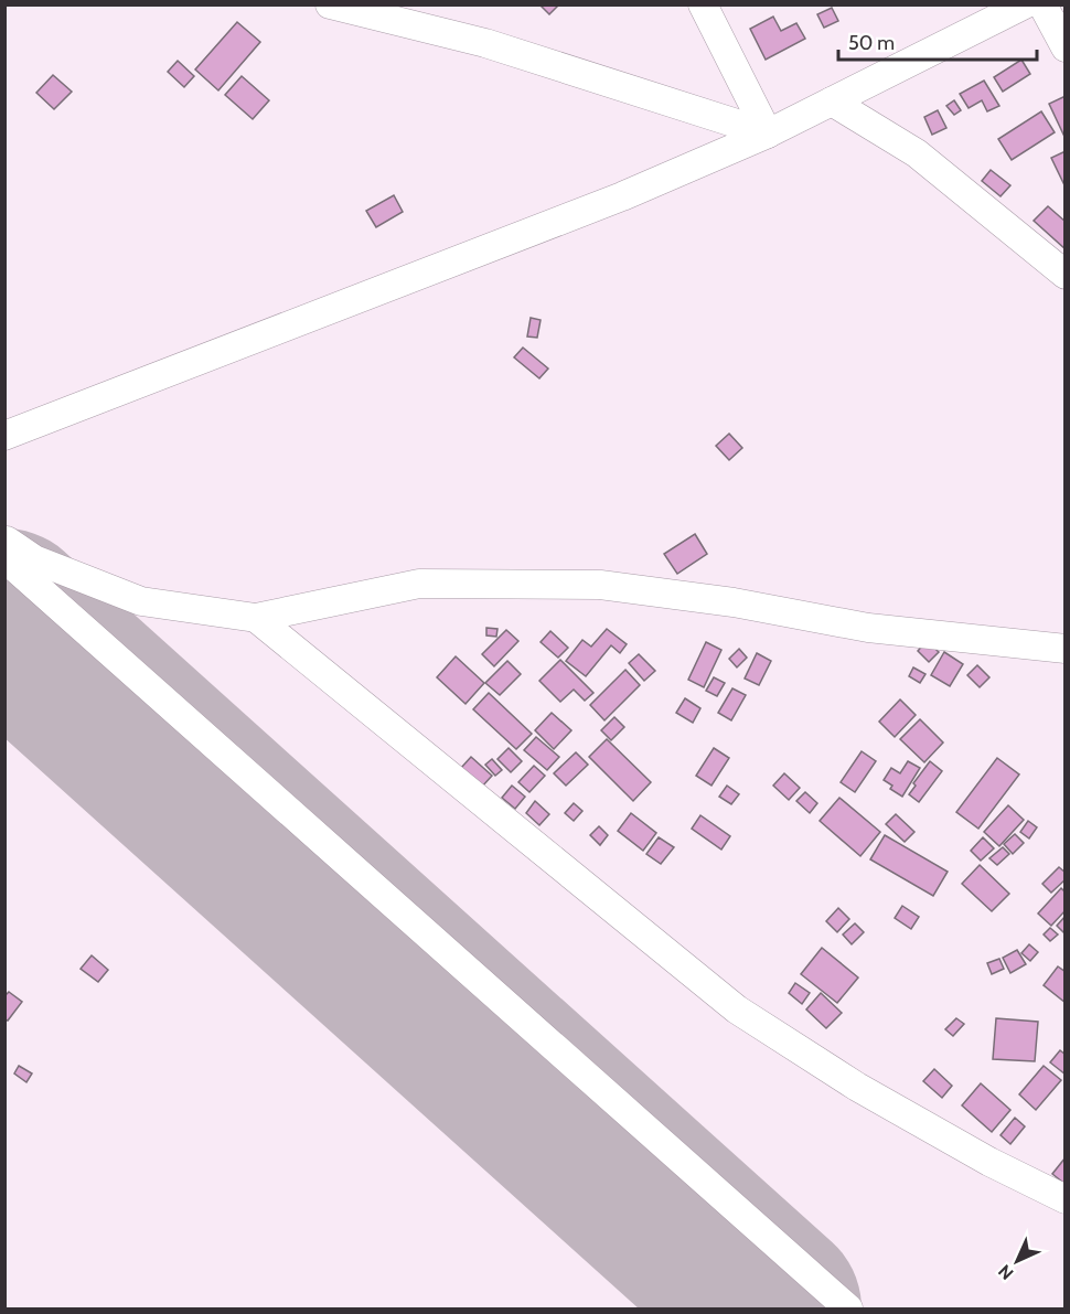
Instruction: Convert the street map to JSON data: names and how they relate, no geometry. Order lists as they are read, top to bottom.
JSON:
{
  "scale_bar": "50 m",
  "north": "bottom left"
}
